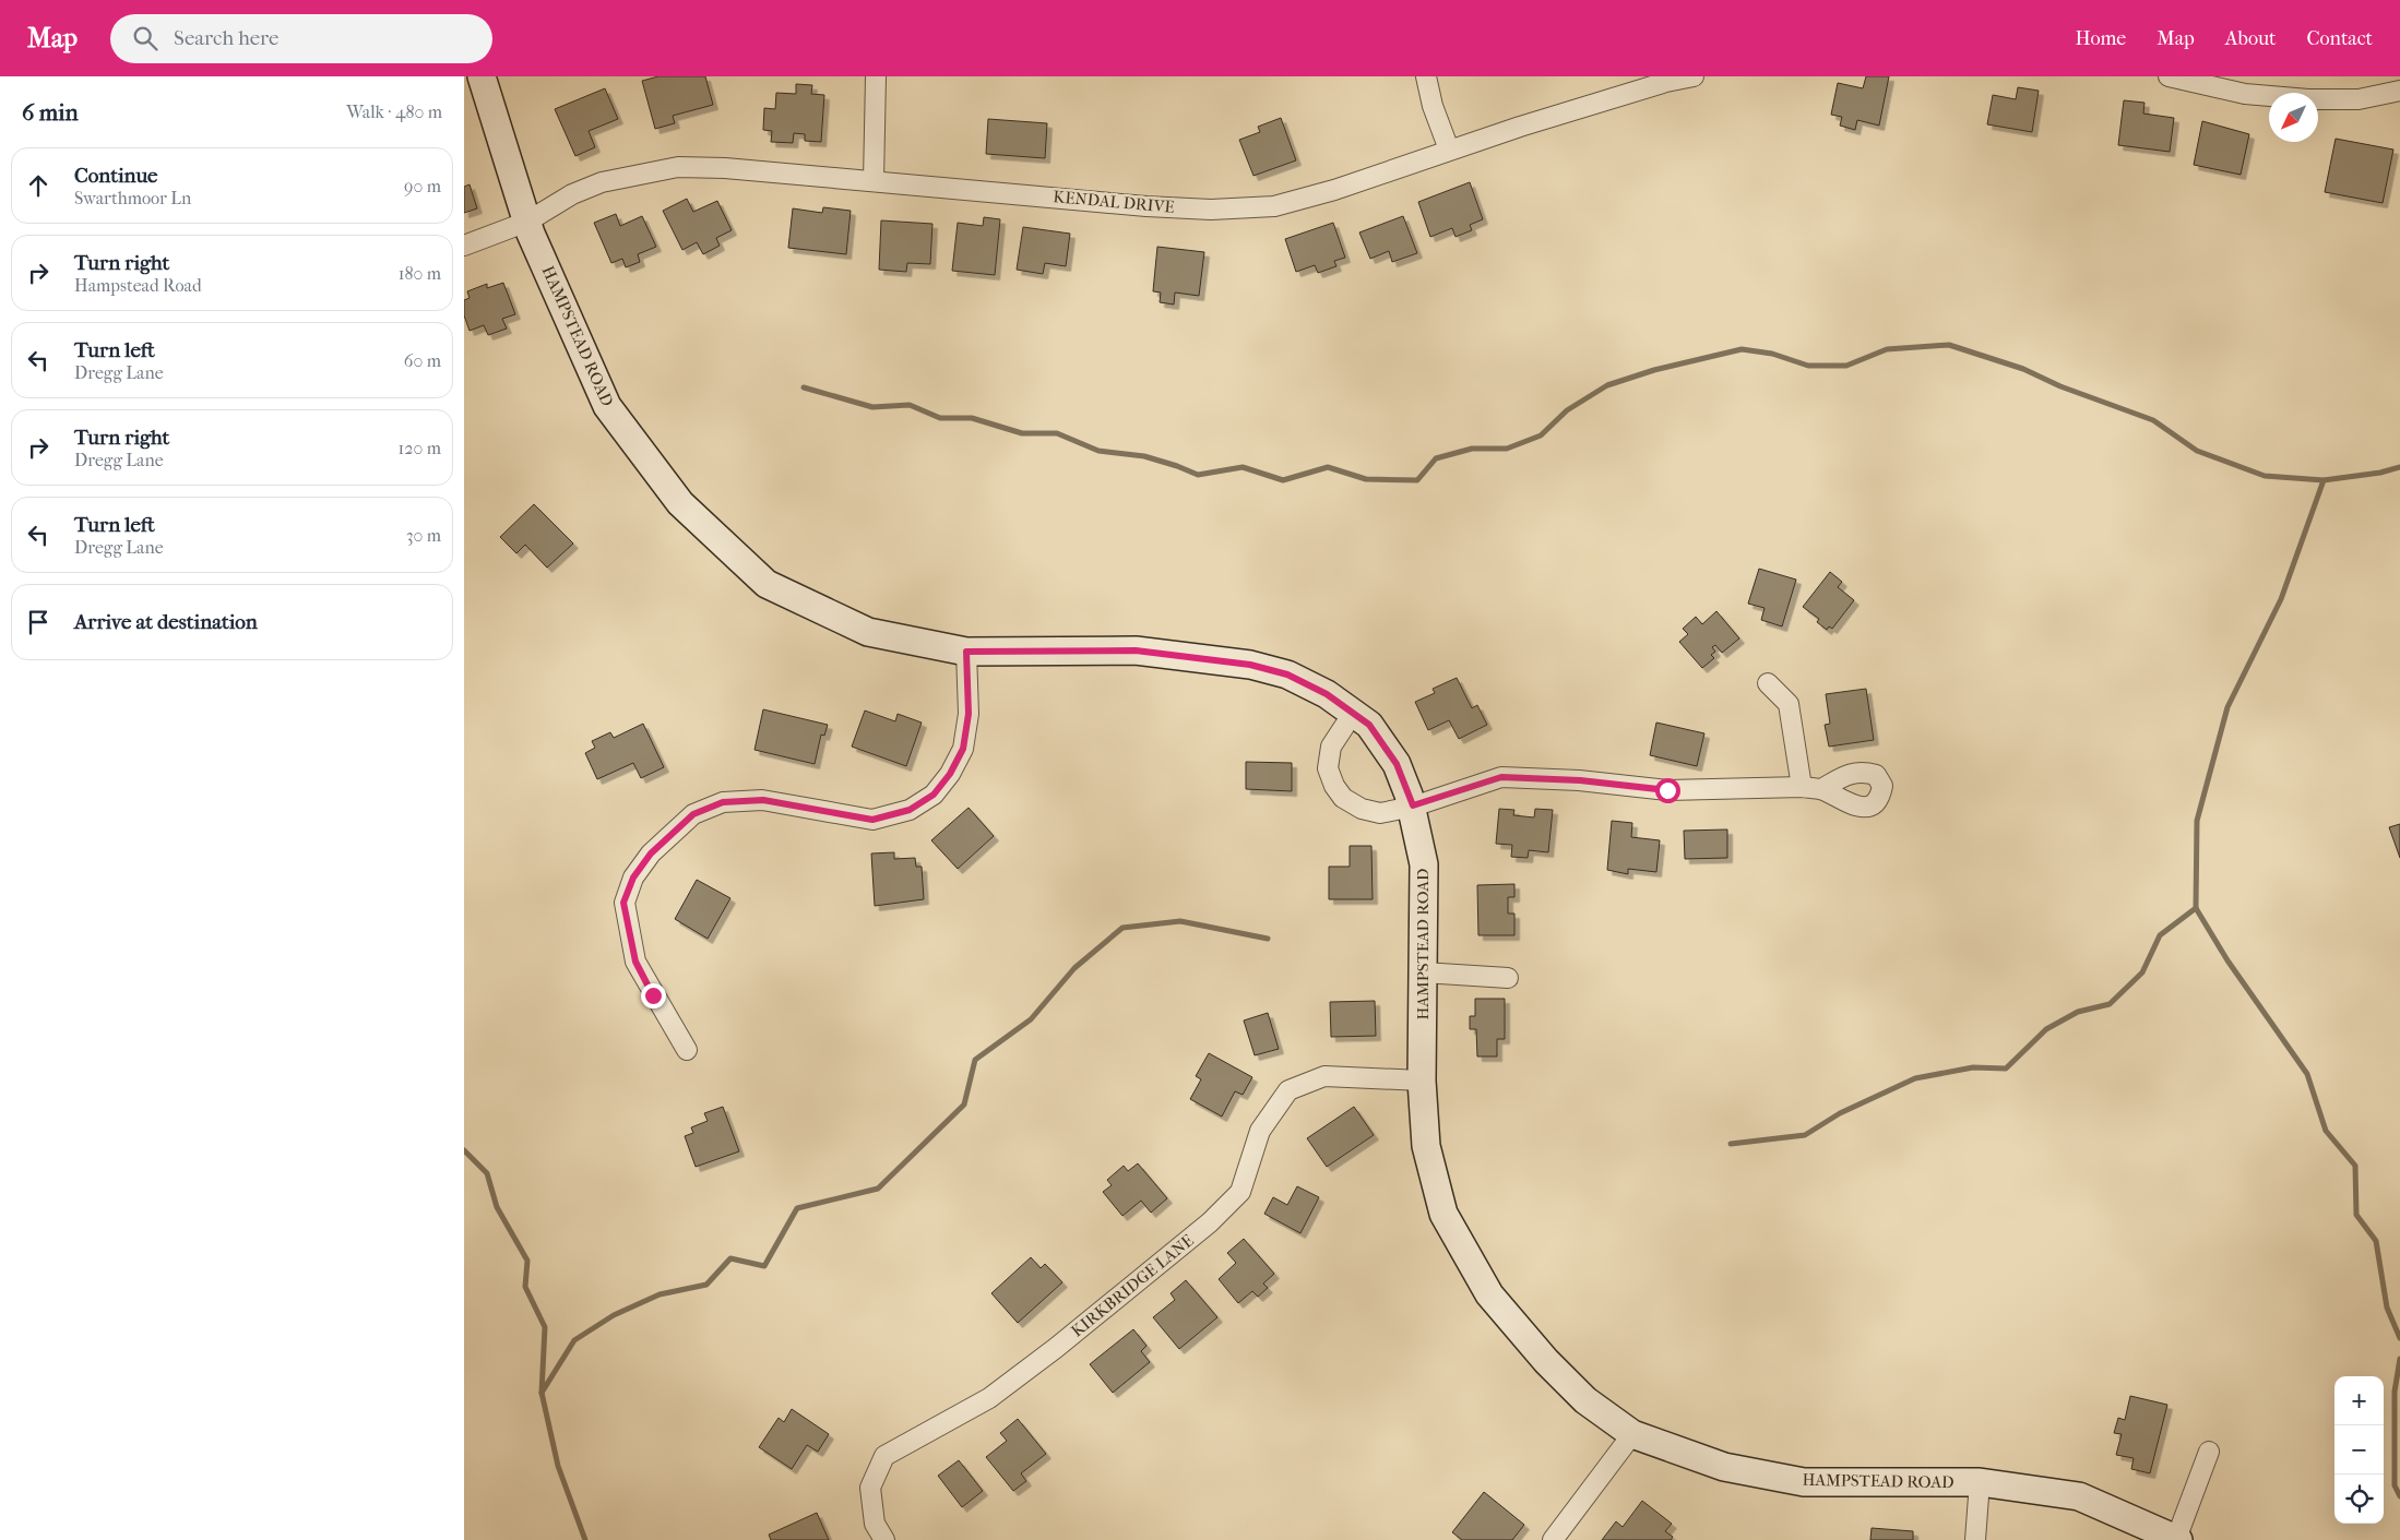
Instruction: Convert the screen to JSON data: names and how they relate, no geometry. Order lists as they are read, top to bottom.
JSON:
{
  "streets": {
    "street": ["KENDAL DRIVE", "HAMPSTEAD ROAD", "KIRKBRIDGE LANE"]
  },
  "crossings": [
    ["KENDAL DRIVE", "HAMPSTEAD ROAD"],
    ["HAMPSTEAD ROAD", "KIRKBRIDGE LANE"]
  ],
  "north": "bottom left",
  "page": {
    "header": "Map",
    "search": "Search here",
    "nav": [
      "Home",
      "Map",
      "About",
      "Contact"
    ],
    "heading": ["6 min", "Walk · 480 m"],
    "list": [
      ["Continue", "Swarthmoor Ln", "90 m"],
      ["Turn right", "Hampstead Road", "180 m"],
      ["Turn left", "Dregg Lane", "60 m"],
      ["Turn right", "Dregg Lane", "120 m"],
      ["Turn left", "Dregg Lane", "30 m"],
      "Arrive at destination"
    ],
    "map_buttons": ["+", "−"]
  }
}
